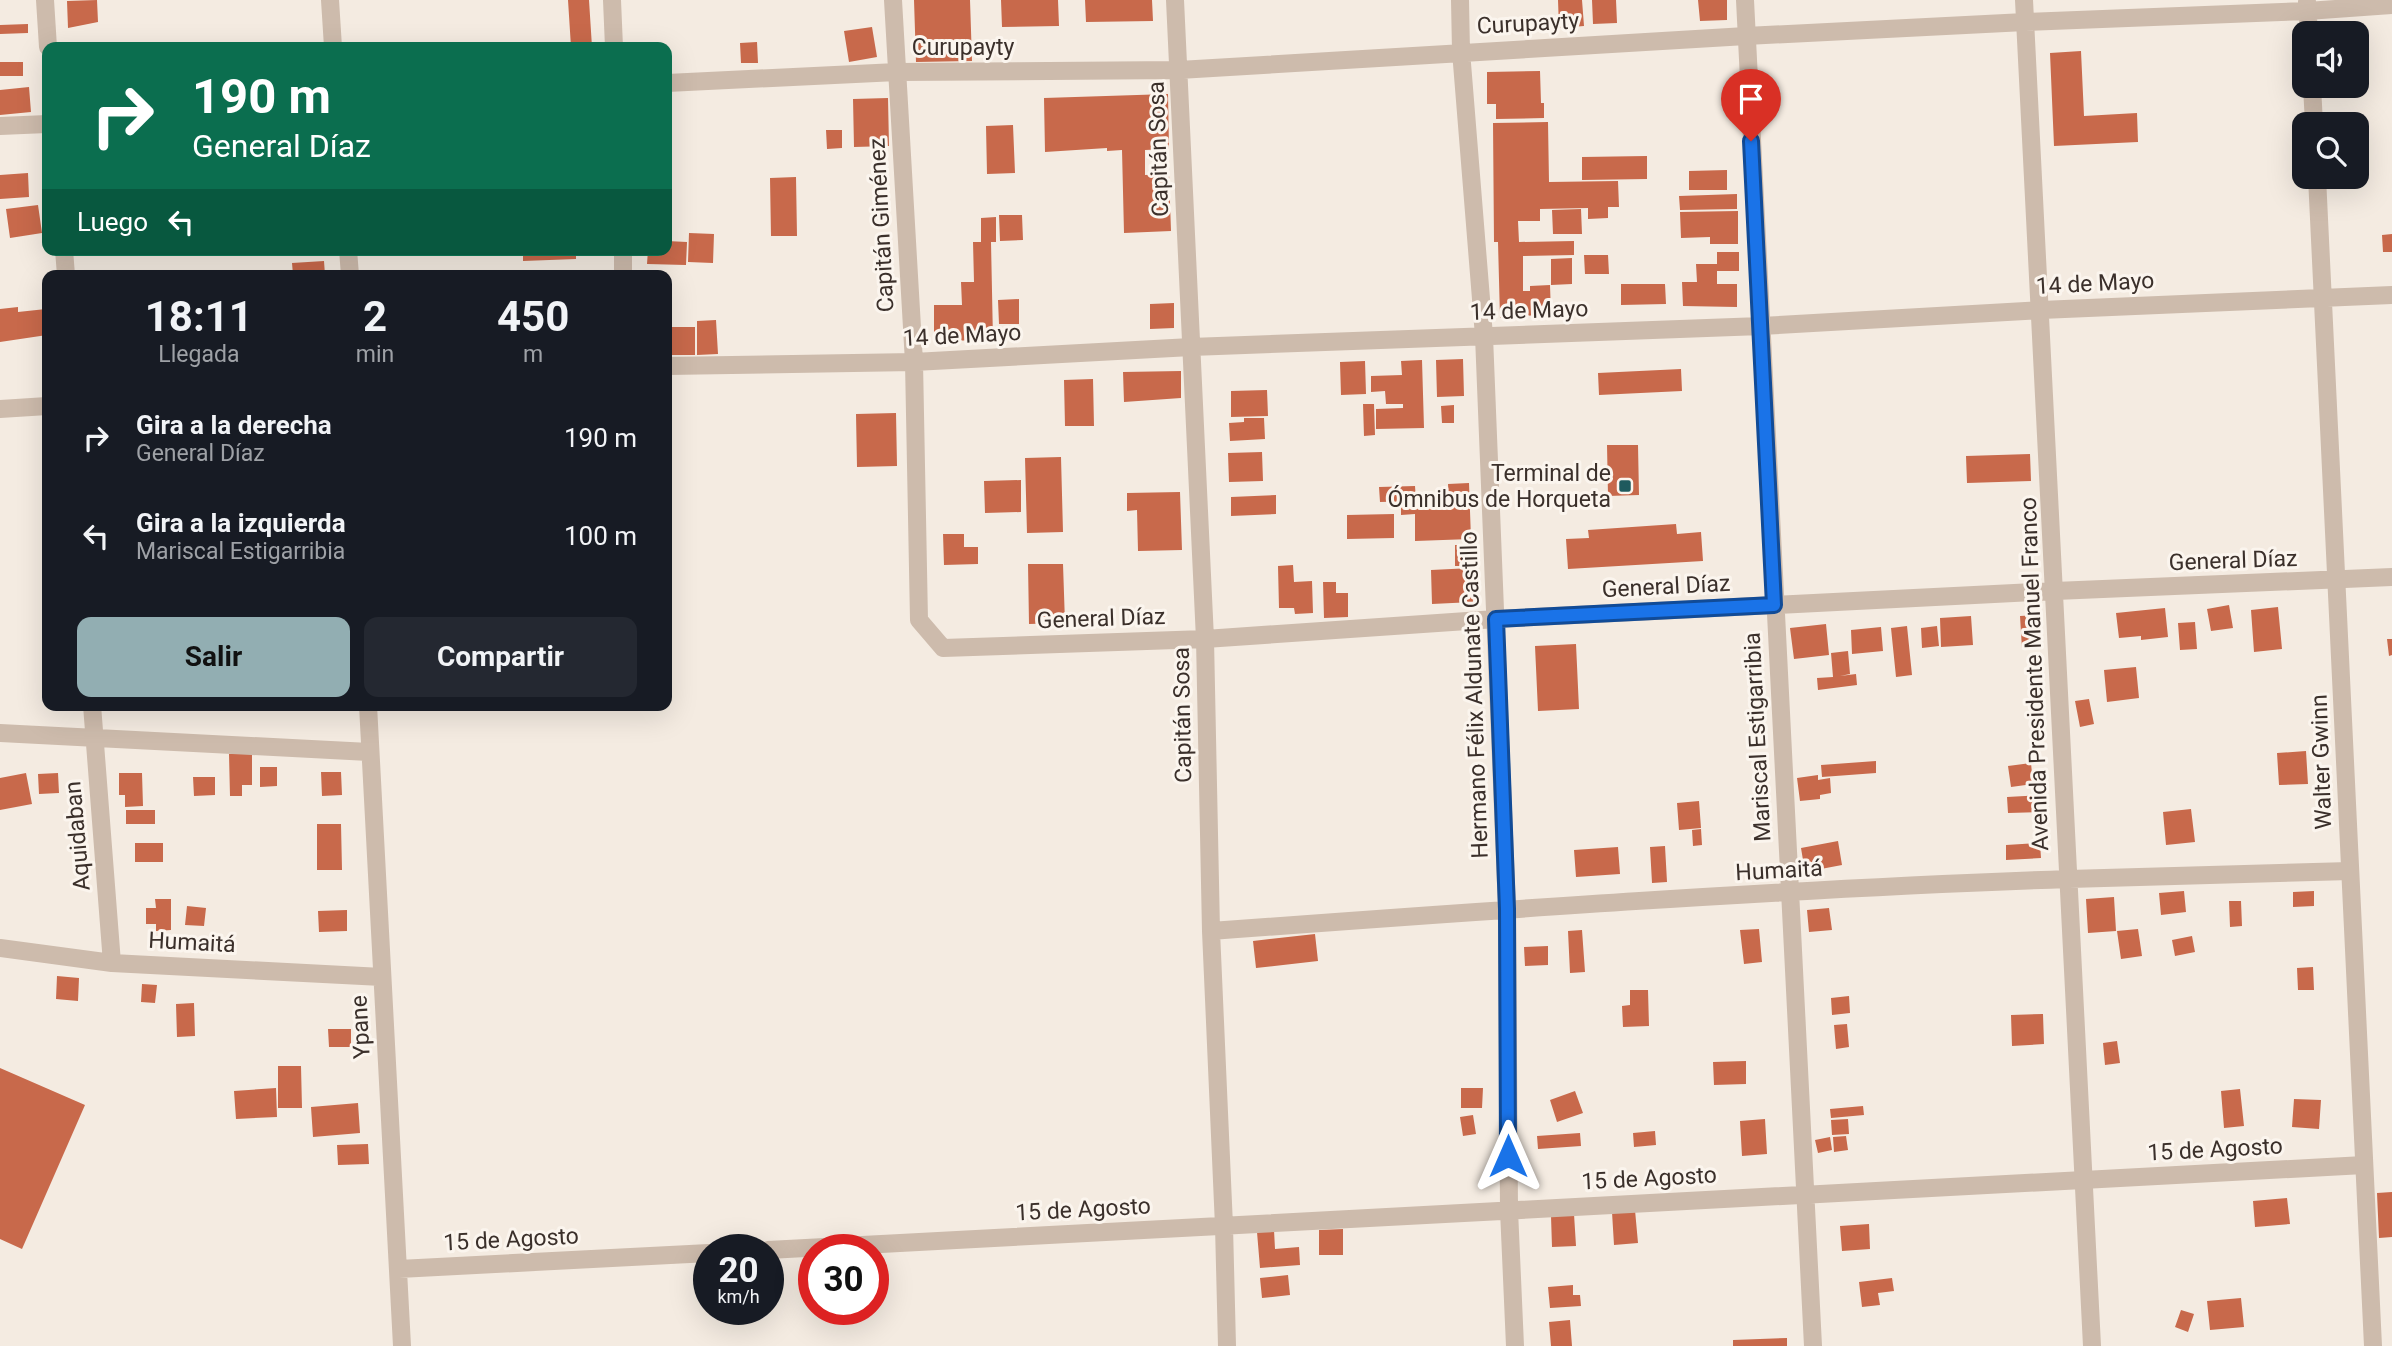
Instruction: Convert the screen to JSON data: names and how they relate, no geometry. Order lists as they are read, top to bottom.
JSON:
{
  "streets": {
    "street": [
      "Curupayty",
      "Capitán Sosa",
      "Capitán Giménez",
      "14 de Mayo",
      "General Díaz",
      "Avenida Presidente Manuel Franco",
      "Hermano Félix Aldunate Castillo",
      "Mariscal Estigarribia",
      "Walter Gwinn",
      "Aquidaban",
      "Humaitá",
      "Ypane",
      "15 de Agosto"
    ]
  },
  "crossings": [
    ["Curupayty", "Capitán Sosa"],
    ["Curupayty", "Capitán Giménez"],
    ["Curupayty", "Avenida Presidente Manuel Franco"],
    ["Curupayty", "Hermano Félix Aldunate Castillo"],
    ["Curupayty", "Mariscal Estigarribia"],
    ["Capitán Sosa", "14 de Mayo"],
    ["Capitán Sosa", "General Díaz"],
    ["Capitán Sosa", "Humaitá"],
    ["Capitán Sosa", "15 de Agosto"],
    ["Capitán Giménez", "14 de Mayo"],
    ["Capitán Giménez", "General Díaz"],
    ["14 de Mayo", "Avenida Presidente Manuel Franco"],
    ["14 de Mayo", "Hermano Félix Aldunate Castillo"],
    ["14 de Mayo", "Mariscal Estigarribia"],
    ["14 de Mayo", "Walter Gwinn"],
    ["General Díaz", "Avenida Presidente Manuel Franco"],
    ["General Díaz", "Hermano Félix Aldunate Castillo"],
    ["General Díaz", "Mariscal Estigarribia"],
    ["General Díaz", "Walter Gwinn"],
    ["Avenida Presidente Manuel Franco", "Humaitá"],
    ["Avenida Presidente Manuel Franco", "15 de Agosto"],
    ["Hermano Félix Aldunate Castillo", "Humaitá"],
    ["Hermano Félix Aldunate Castillo", "15 de Agosto"],
    ["Mariscal Estigarribia", "Humaitá"],
    ["Mariscal Estigarribia", "15 de Agosto"],
    ["Walter Gwinn", "Humaitá"],
    ["Walter Gwinn", "15 de Agosto"],
    ["Aquidaban", "Humaitá"],
    ["Humaitá", "Ypane"],
    ["Ypane", "15 de Agosto"]
  ],
  "places": {
    "transit": ["Terminal de Ómnibus de Horqueta"]
  },
  "page": {
    "turn": ["190 m", "General Díaz"],
    "then": "Luego",
    "eta": [
      "18:11",
      "Llegada",
      "2",
      "min",
      "450",
      "m"
    ],
    "list": [
      {
        "name": "Gira a la derecha",
        "note": "General Díaz",
        "value": "190 m"
      },
      {
        "name": "Gira a la izquierda",
        "note": "Mariscal Estigarribia",
        "value": "100 m"
      }
    ],
    "buttons": ["Salir", "Compartir"],
    "speed": "20 km/h",
    "limit": "30"
  }
}
